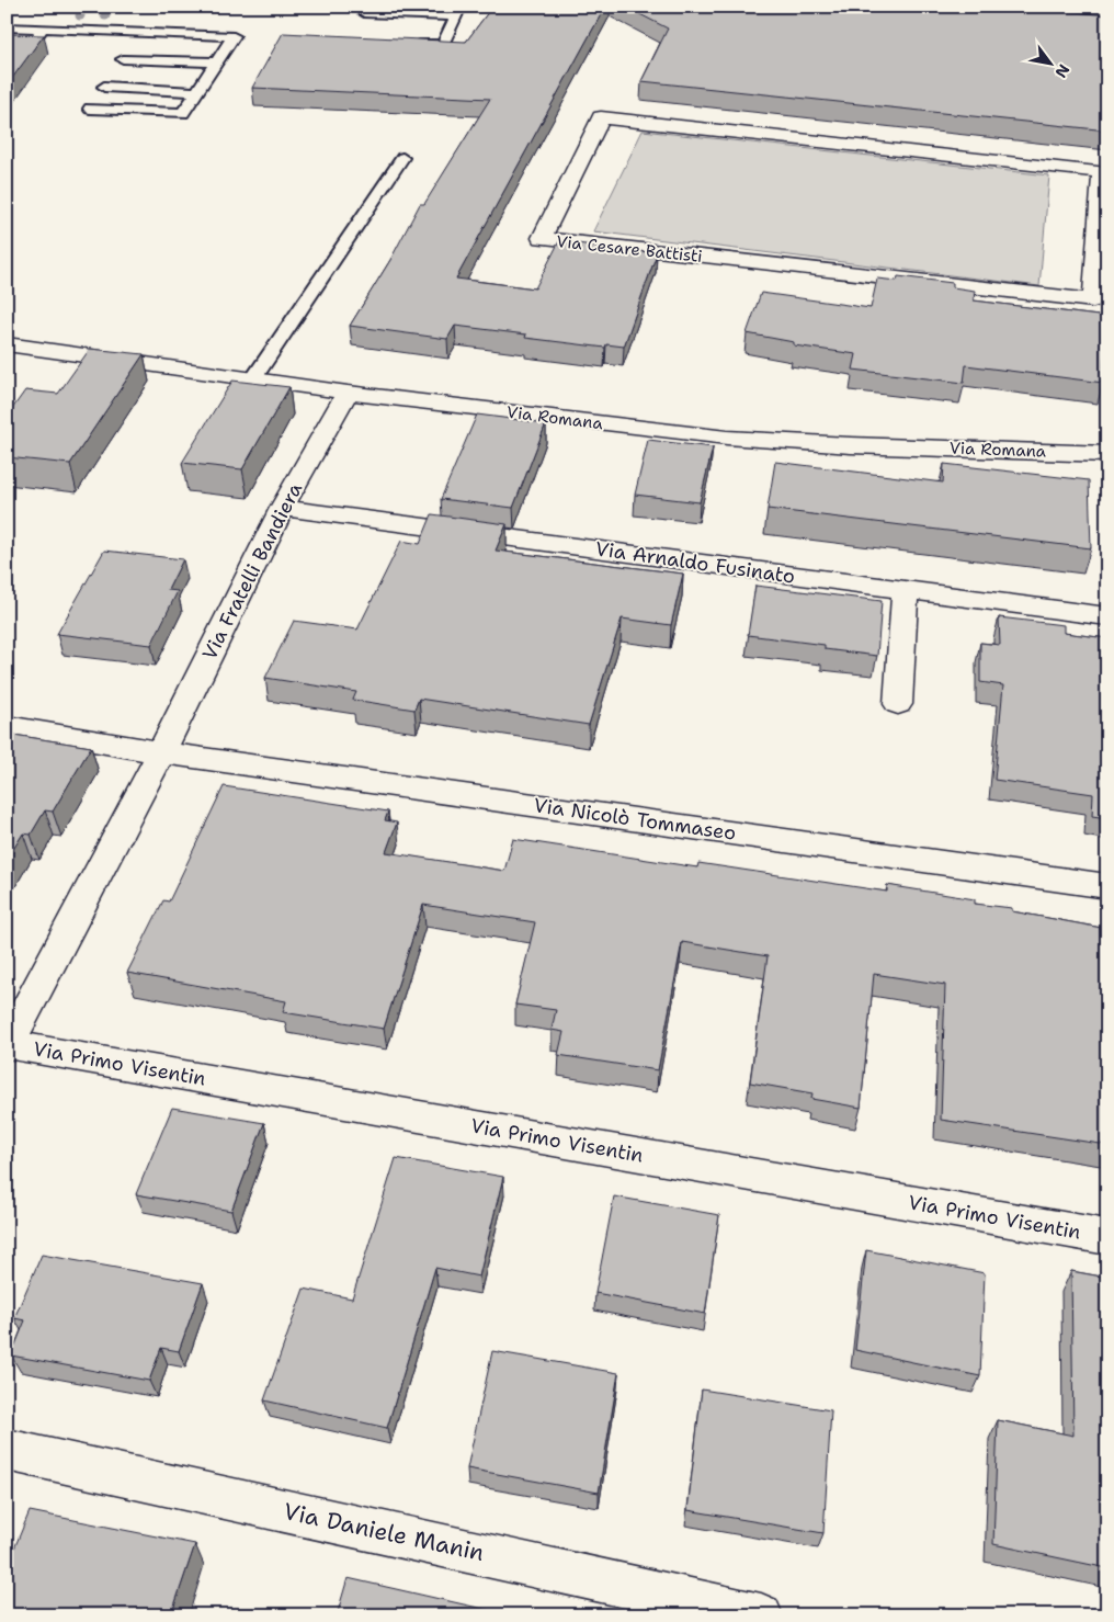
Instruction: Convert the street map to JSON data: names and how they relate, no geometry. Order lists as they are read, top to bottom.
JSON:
{
  "streets": {
    "street": [
      "Via Cesare Battisti",
      "Via Romana",
      "Via Arnaldo Fusinato",
      "Via Fratelli Bandiera",
      "Via Nicolò Tommaseo",
      "Via Primo Visentin",
      "Via Daniele Manin"
    ]
  },
  "crossings": [
    ["Via Romana", "Via Fratelli Bandiera"],
    ["Via Arnaldo Fusinato", "Via Fratelli Bandiera"],
    ["Via Fratelli Bandiera", "Via Nicolò Tommaseo"],
    ["Via Fratelli Bandiera", "Via Primo Visentin"]
  ],
  "north": "bottom right"
}
